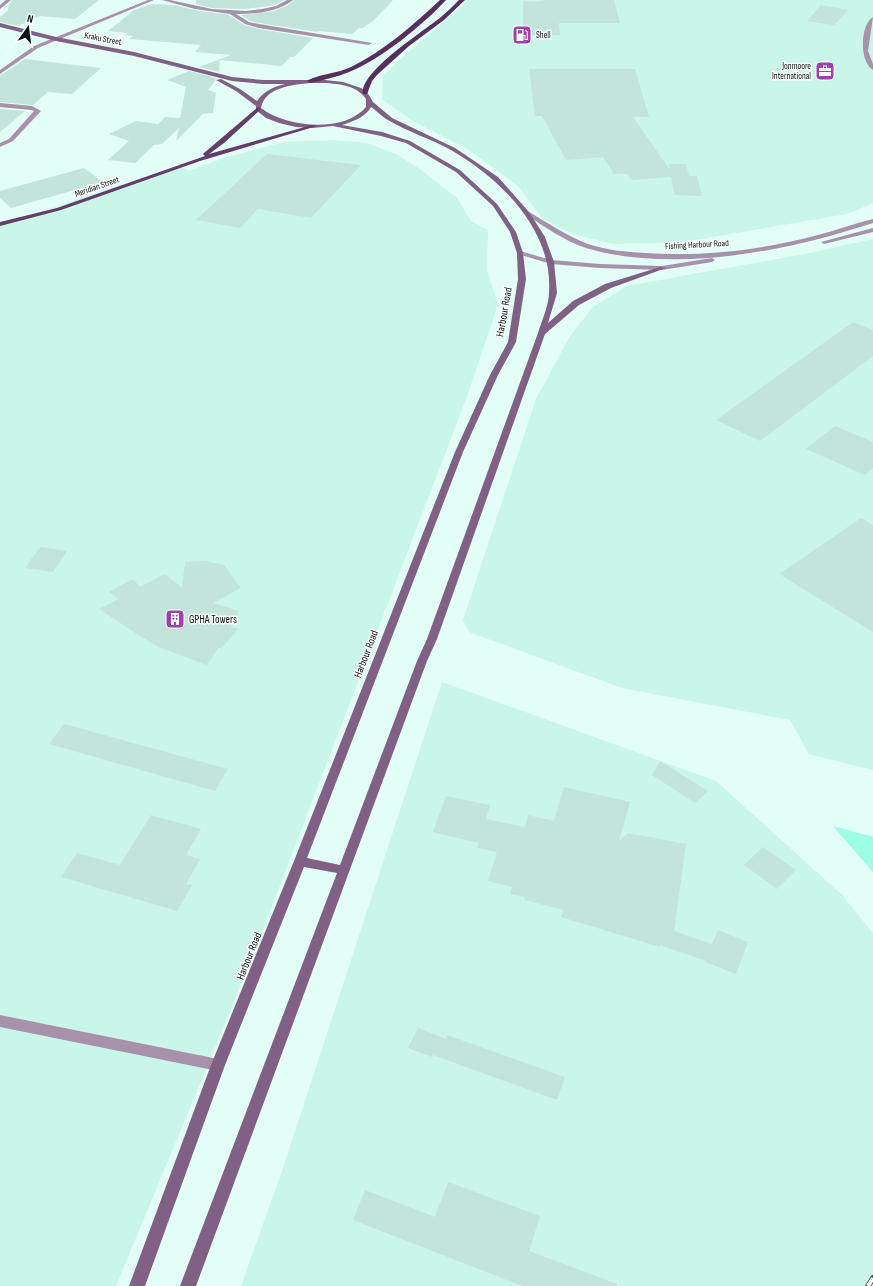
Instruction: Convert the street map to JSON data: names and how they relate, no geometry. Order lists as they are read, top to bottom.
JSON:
{
  "streets": {
    "main road": ["Kraku Street", "Meridian Street", "Harbour Road"],
    "street": ["Fishing Harbour Road"]
  },
  "crossings": [
    ["Kraku Street", "Meridian Street"],
    ["Kraku Street", "Harbour Road"],
    ["Fishing Harbour Road", "Harbour Road"]
  ],
  "places": {
    "fuel station": ["Shell"],
    "office": ["Jonmoore International"],
    "building": ["GPHA Towers"]
  },
  "north": "top"
}
